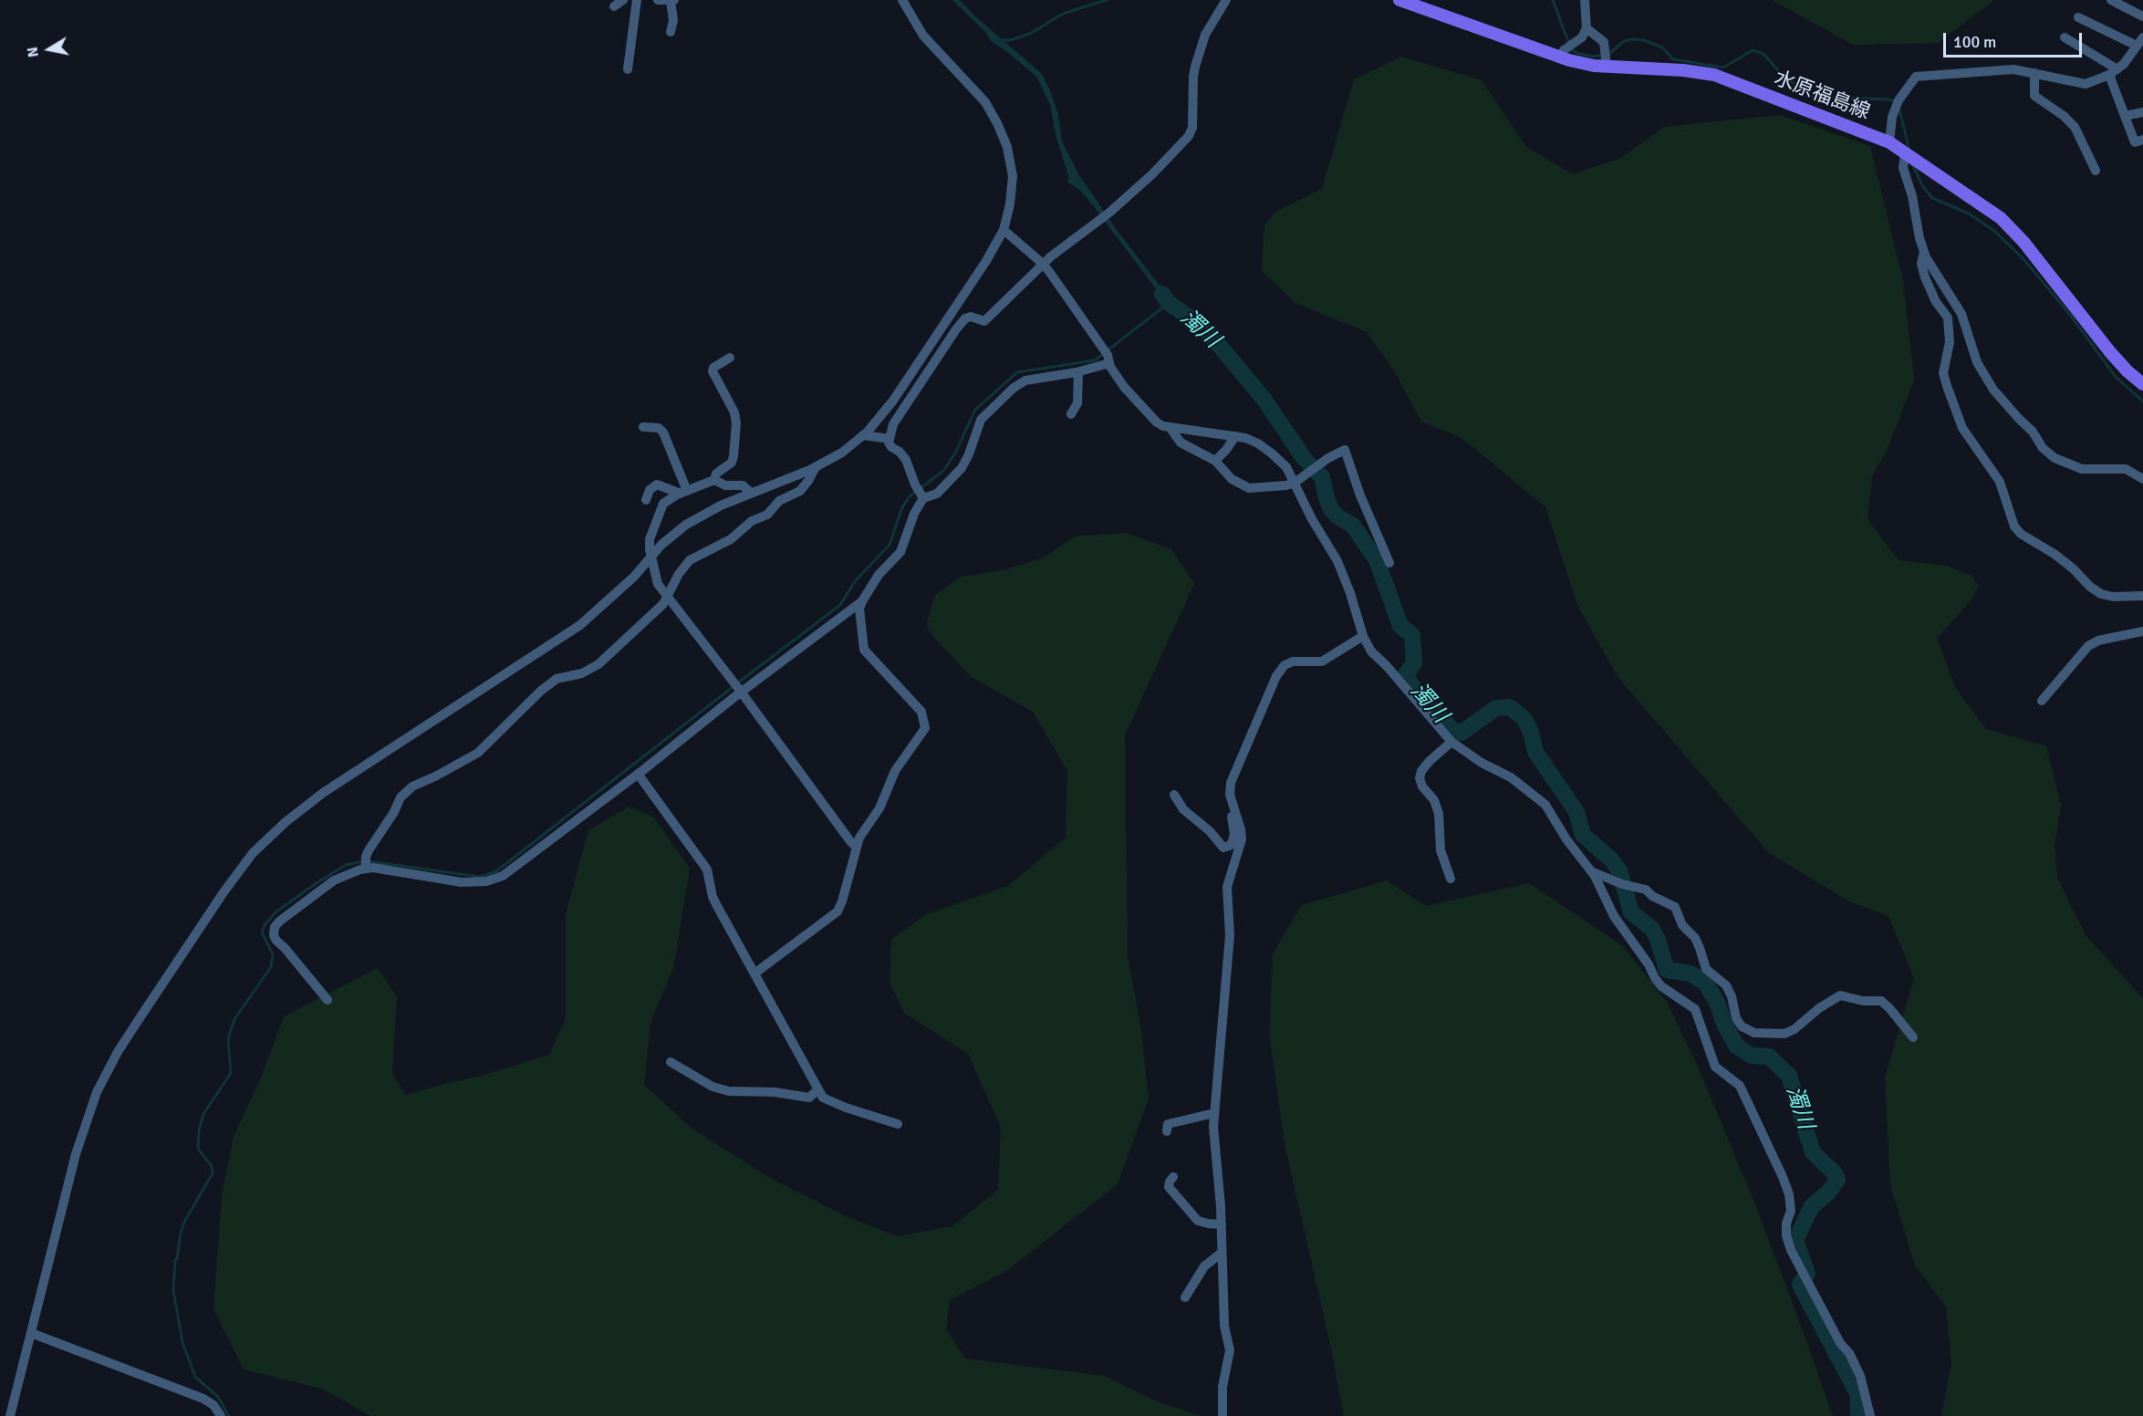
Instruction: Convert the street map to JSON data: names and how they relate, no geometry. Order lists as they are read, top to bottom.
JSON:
{
  "streets": {
    "main road": ["水原福島線"]
  },
  "water": ["濁川"],
  "scale_bar": "100 m",
  "north": "left"
}
